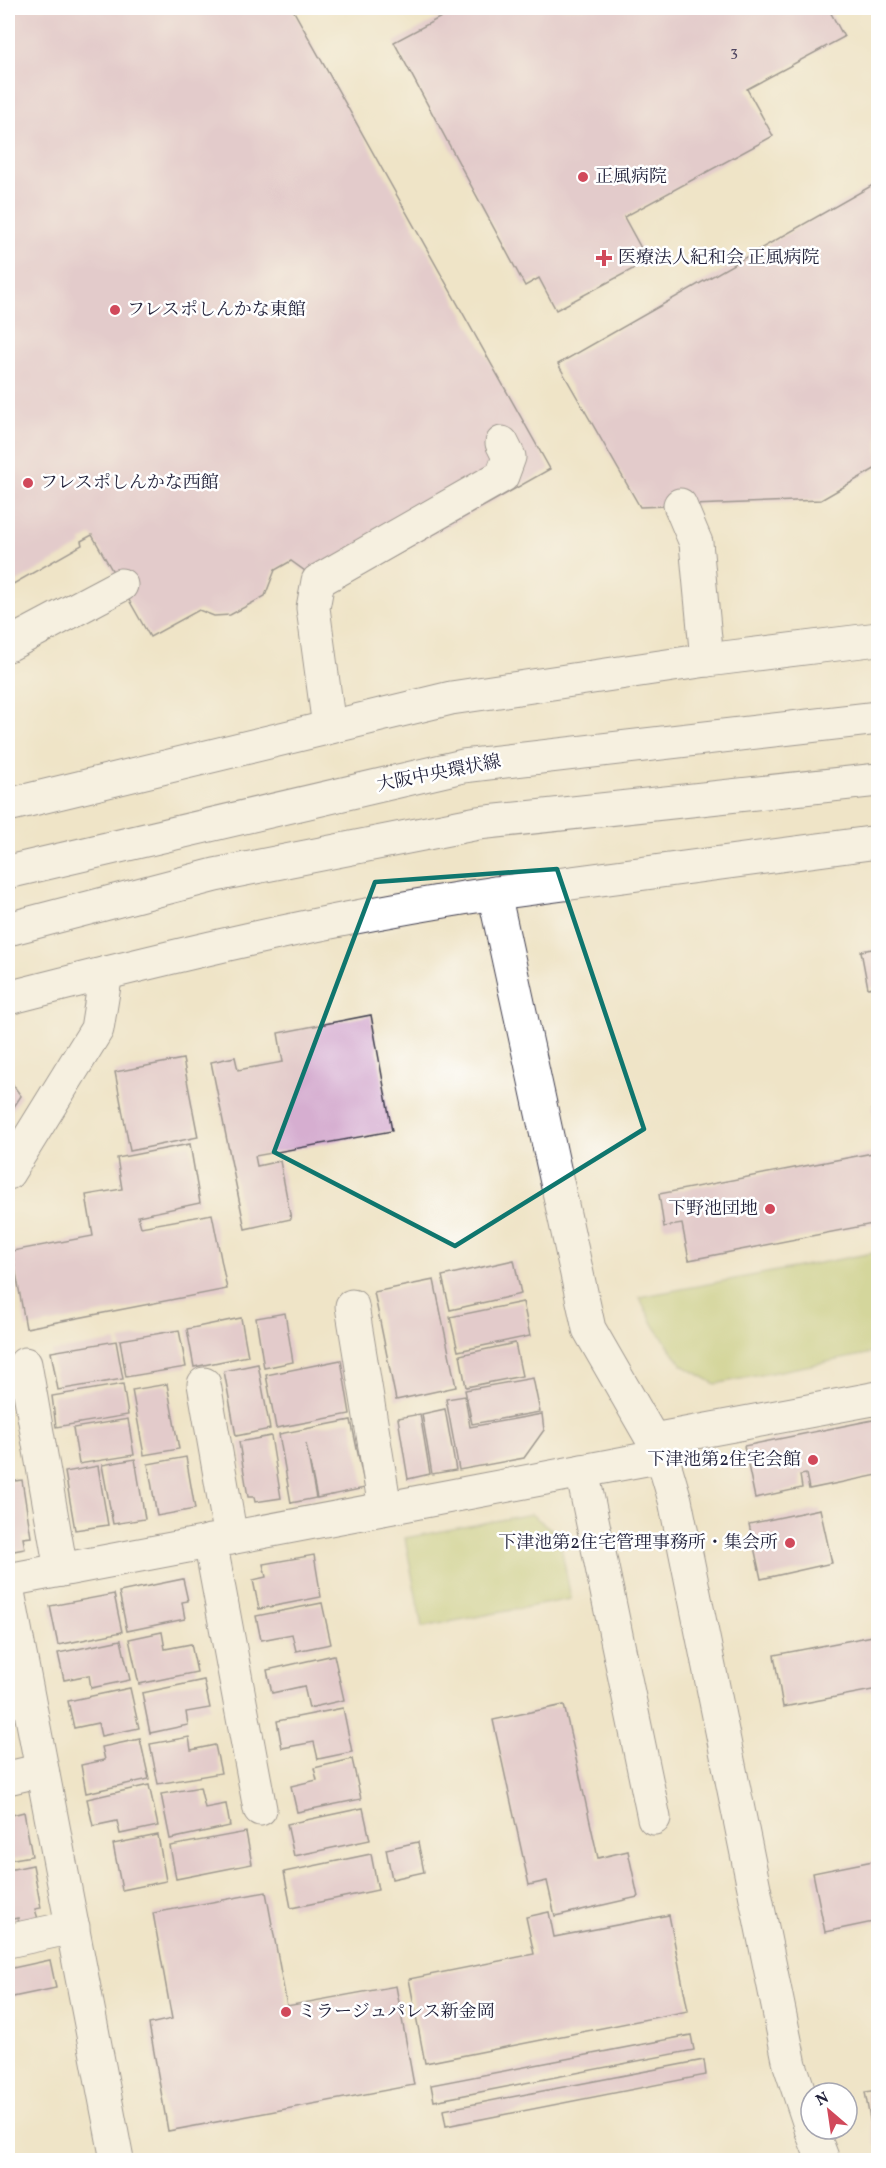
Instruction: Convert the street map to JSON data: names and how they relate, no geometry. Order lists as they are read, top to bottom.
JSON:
{
  "streets": {
    "main road": ["大阪中央環状線"]
  },
  "places": {
    "other": [
      "正風病院",
      "フレスポしんかな東館",
      "フレスポしんかな西館",
      "下野池団地",
      "下津池第2住宅会館",
      "下津池第2住宅管理事務所・集会所",
      "ミラージュパレス新金岡"
    ],
    "health": ["医療法人紀和会 正風病院"]
  },
  "house_numbers": ["3"],
  "north": "top left"
}
